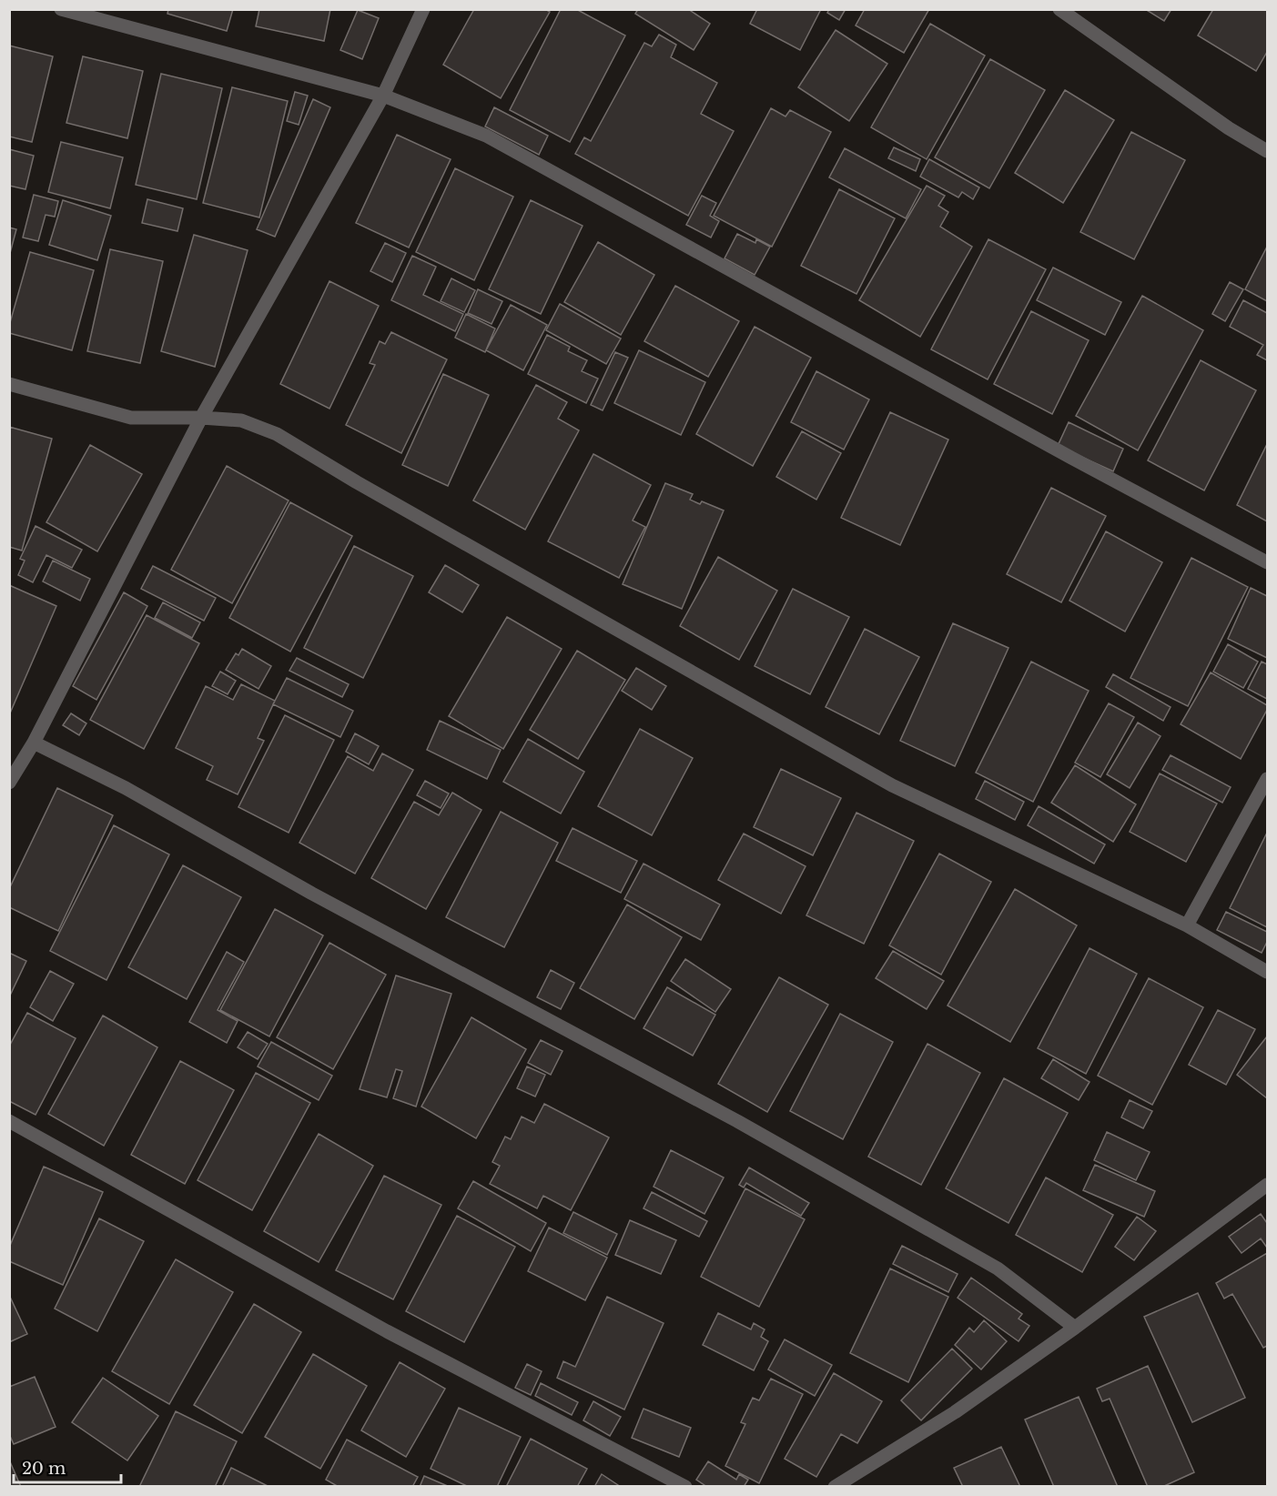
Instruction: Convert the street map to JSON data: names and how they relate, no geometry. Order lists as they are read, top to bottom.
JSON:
{
  "scale_bar": "20 m"
}
